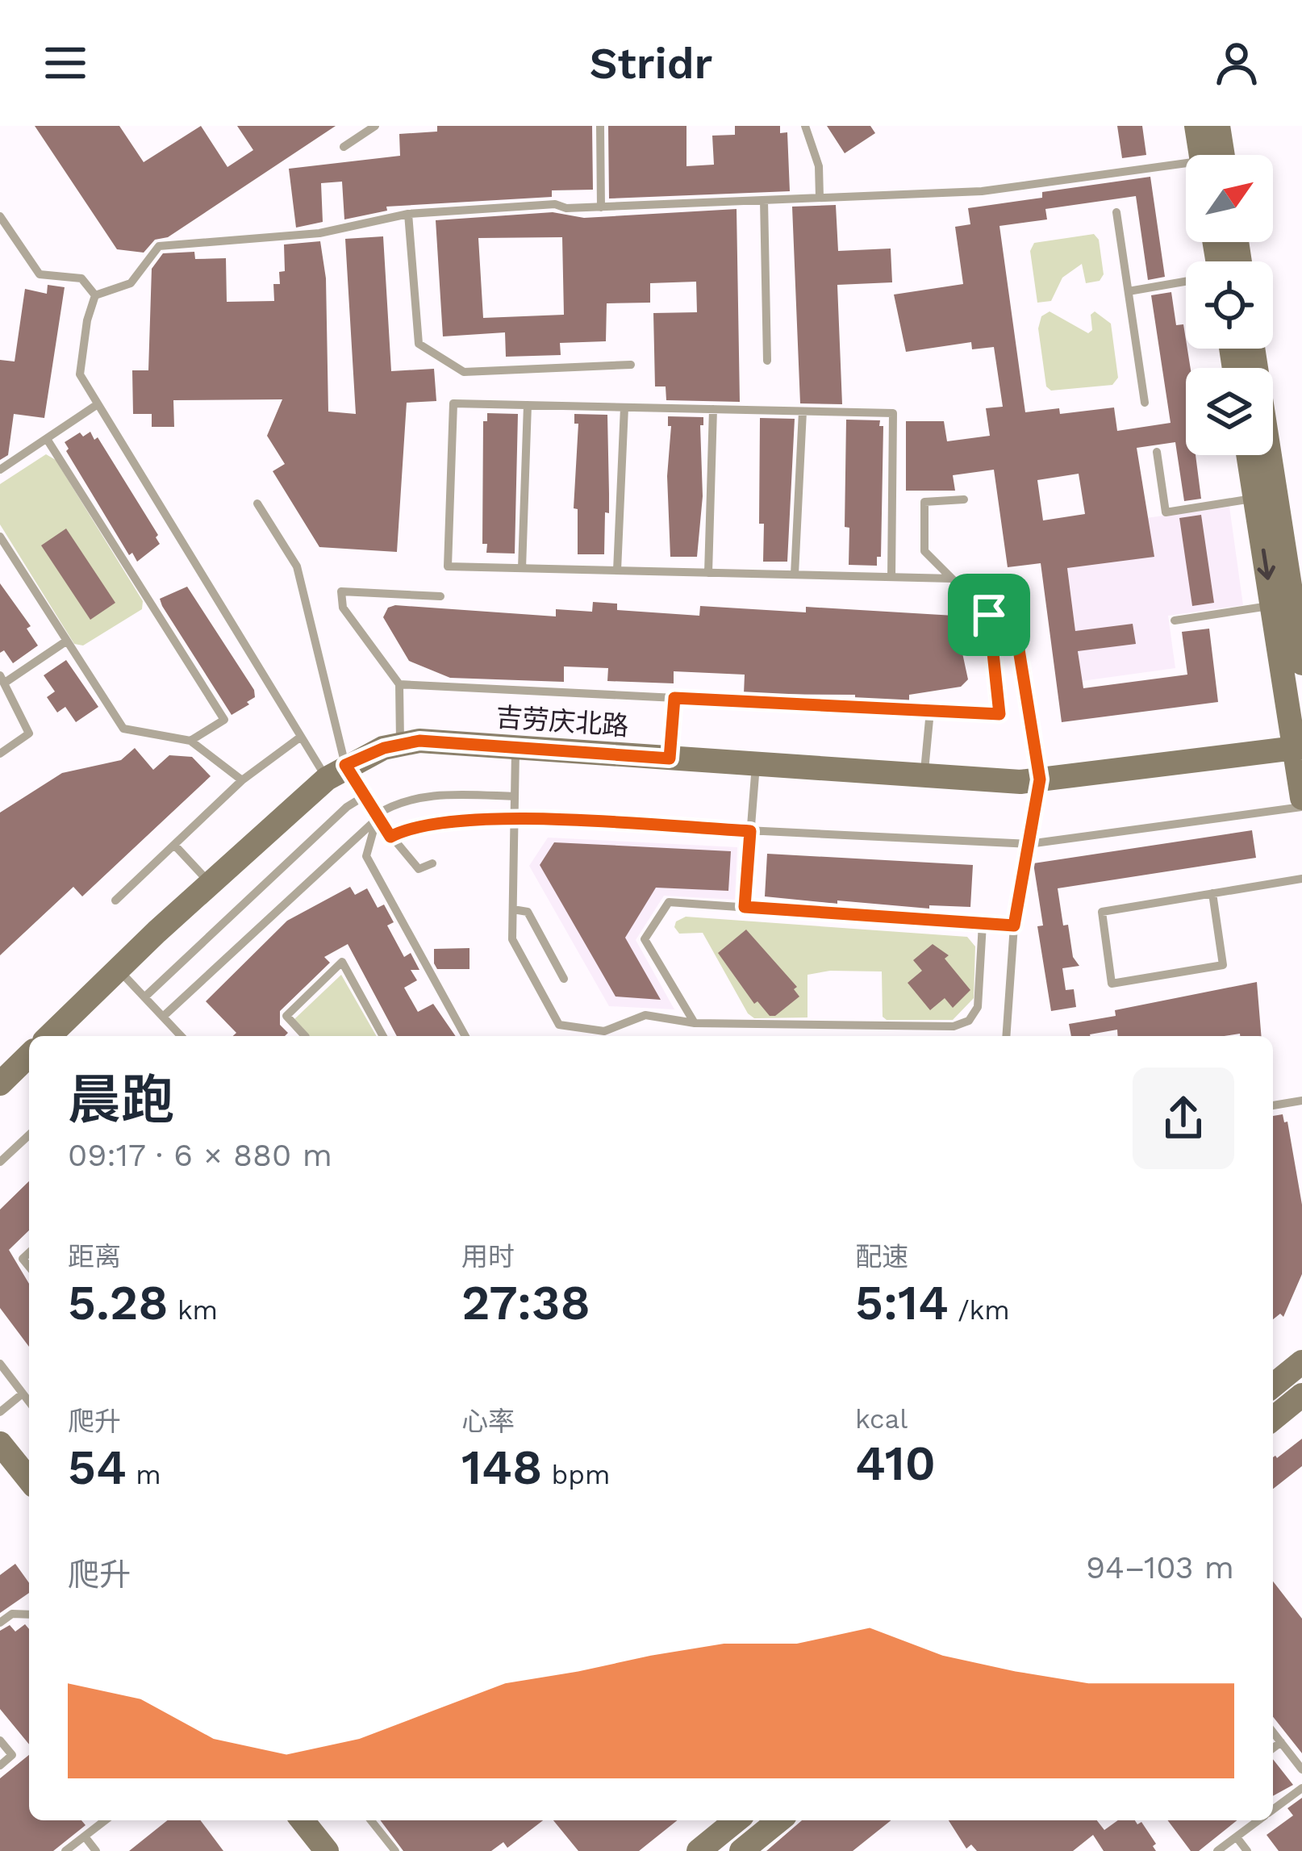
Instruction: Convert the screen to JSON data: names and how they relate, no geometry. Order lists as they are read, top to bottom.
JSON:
{
  "streets": {
    "main road": ["吉劳庆北路"]
  },
  "north": "top right",
  "page": {
    "header": "Stridr",
    "heading": ["晨跑", "09:17 · 6 × 880 m"],
    "stats": [
      ["距离", "5.28 km"],
      ["用时", "27:38"],
      ["配速", "5:14 /km"],
      ["爬升", "54 m"],
      ["心率", "148 bpm"],
      ["kcal", "410"]
    ],
    "chart": ["爬升", "94–103 m"]
  }
}
